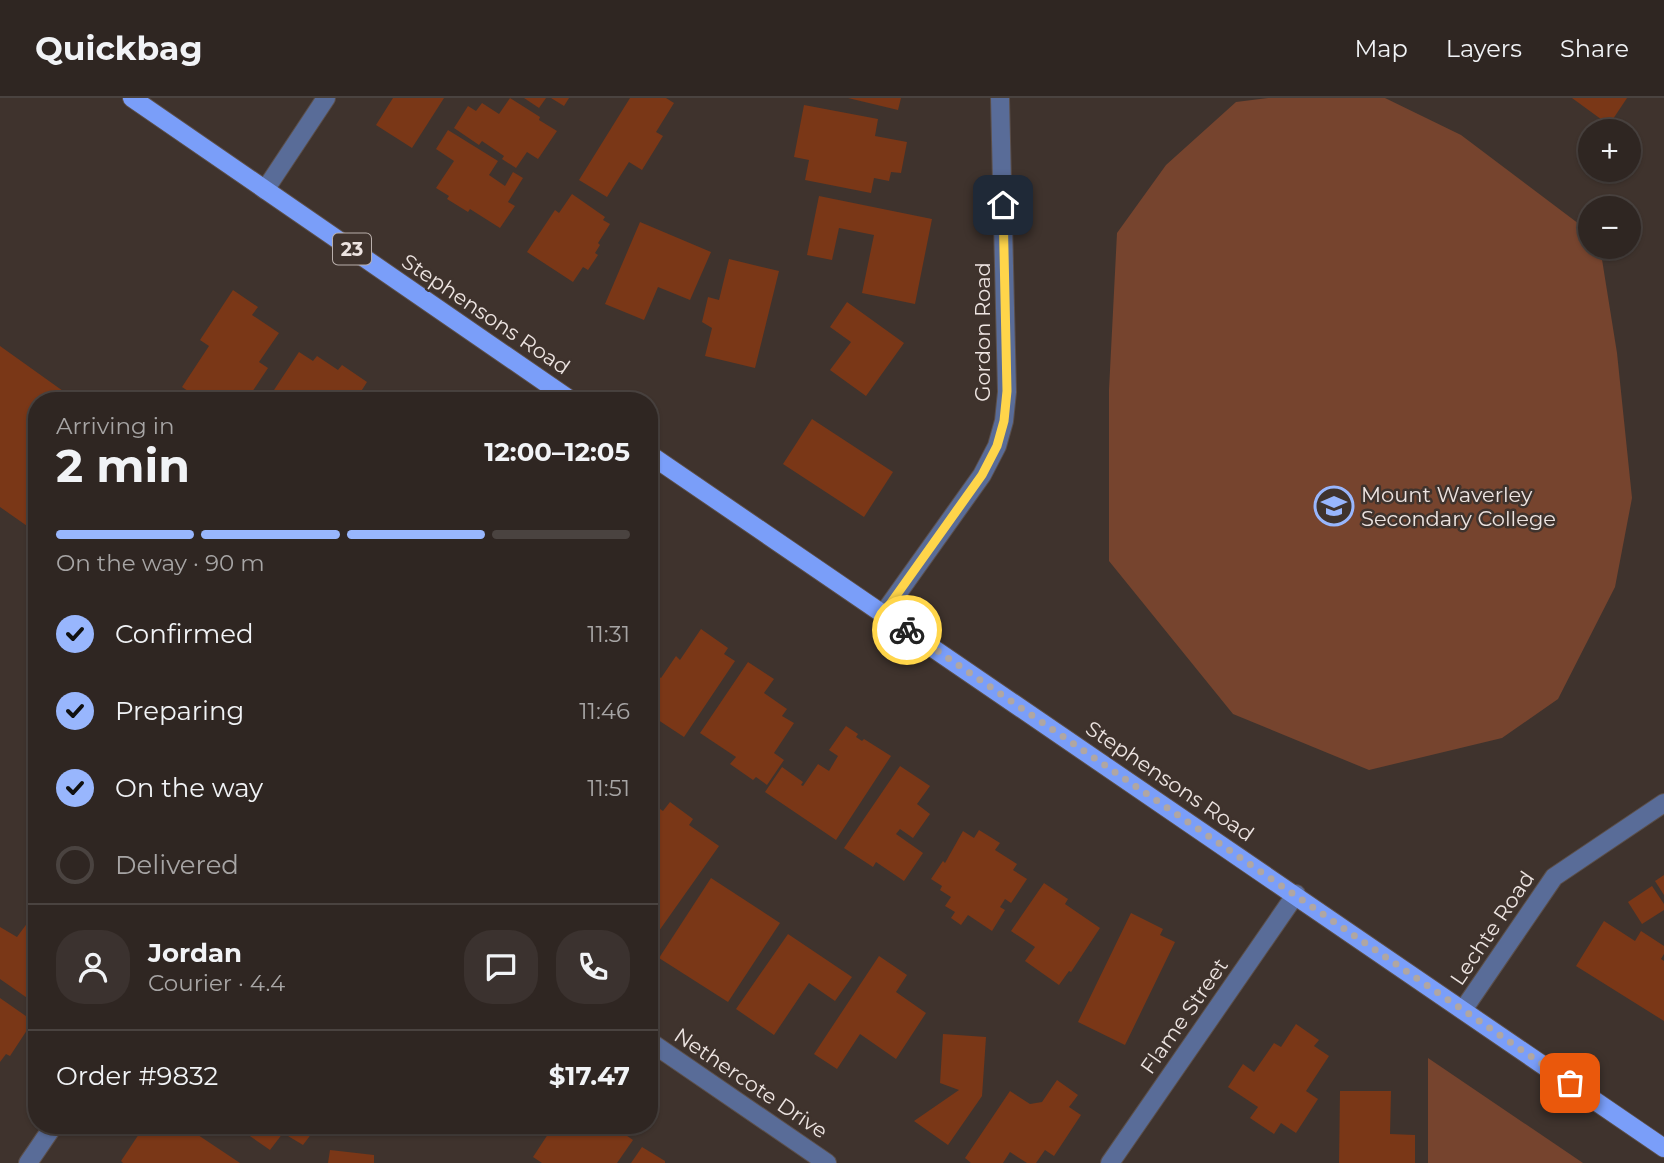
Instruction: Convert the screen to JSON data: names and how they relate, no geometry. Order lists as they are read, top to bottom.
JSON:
{
  "streets": {
    "main road": ["23", "Stephensons Road"],
    "street": [
      "Gordon Road",
      "Lechte Road",
      "Flame Street",
      "Nethercote Drive"
    ]
  },
  "crossings": [
    ["Stephensons Road", "Gordon Road"],
    ["Stephensons Road", "Lechte Road"],
    ["Stephensons Road", "Flame Street"]
  ],
  "places": {
    "school or university": ["Mount Waverley Secondary College"]
  },
  "page": {
    "header": "Quickbag",
    "nav": ["Map", "Layers", "Share"],
    "map_buttons": ["+", "−"],
    "heading": ["2 min", "Arriving in", "12:00–12:05"],
    "panel": [
      "Jordan",
      "Courier · 4.4",
      "Order #9832",
      "$17.47"
    ],
    "bar": "On the way · 90 m",
    "list": [
      ["Confirmed", "11:31"],
      ["Preparing", "11:46"],
      ["On the way", "11:51"],
      "Delivered"
    ]
  }
}
